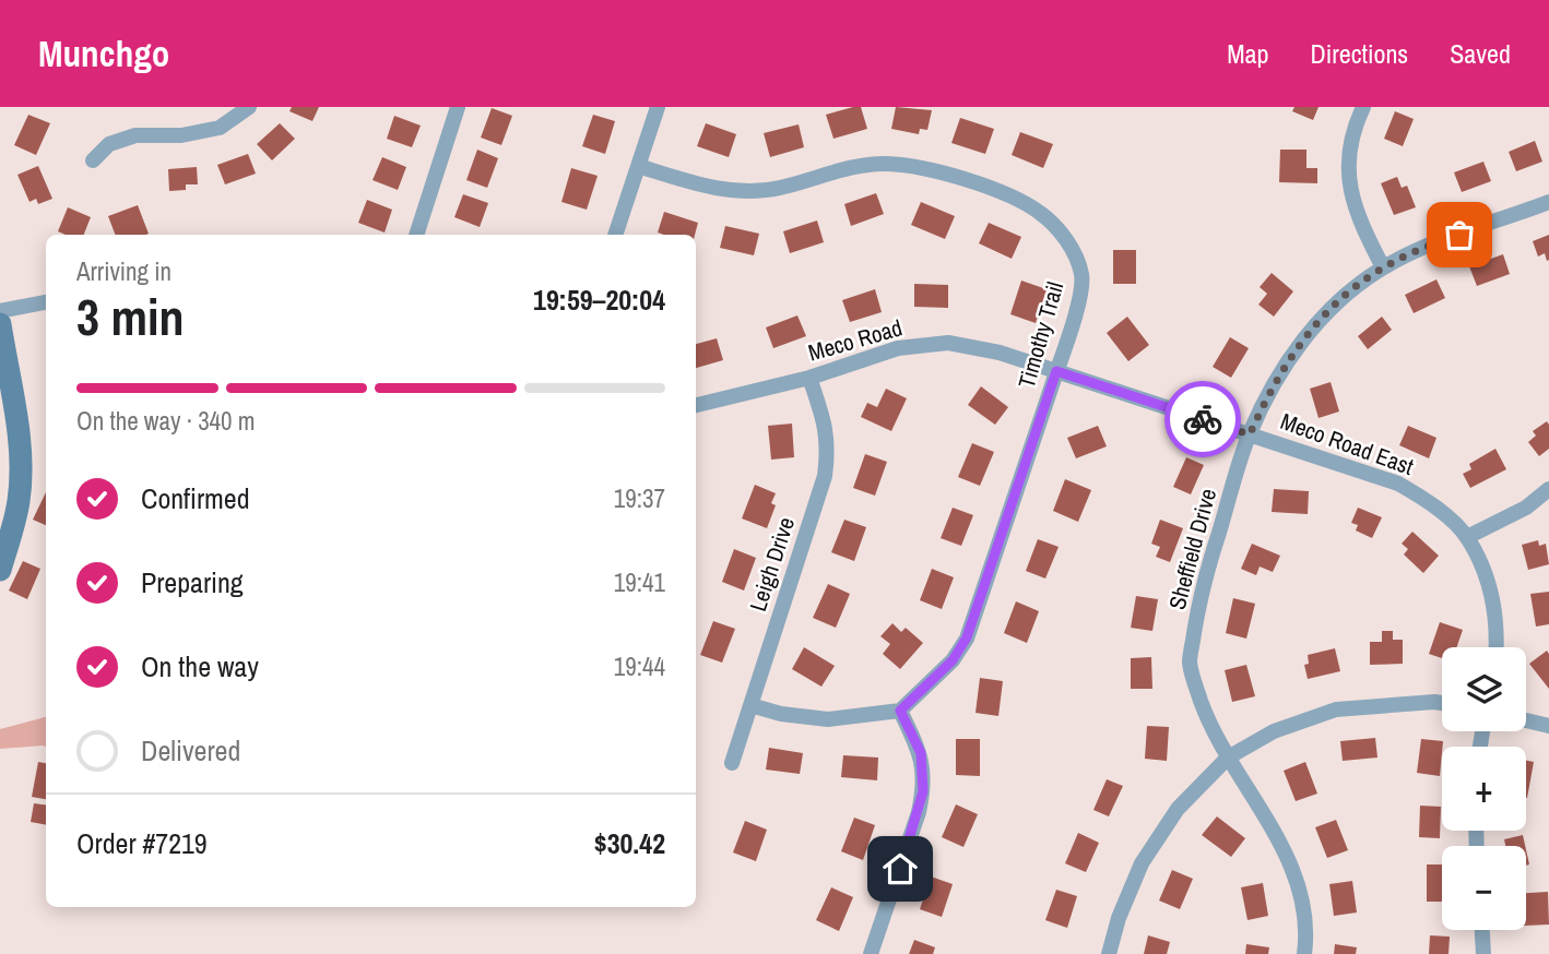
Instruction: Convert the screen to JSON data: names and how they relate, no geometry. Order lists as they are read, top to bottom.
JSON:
{
  "streets": {
    "street": [
      "Timothy Trail",
      "Meco Road",
      "Meco Road East",
      "Sheffield Drive",
      "Leigh Drive"
    ]
  },
  "crossings": [
    ["Timothy Trail", "Meco Road"],
    ["Meco Road", "Meco Road East"],
    ["Meco Road", "Sheffield Drive"],
    ["Meco Road", "Leigh Drive"],
    ["Meco Road East", "Sheffield Drive"]
  ],
  "page": {
    "header": "Munchgo",
    "nav": ["Map", "Directions", "Saved"],
    "heading": ["3 min", "Arriving in", "19:59–20:04"],
    "panel": ["Order #7219", "$30.42"],
    "bar": "On the way · 340 m",
    "list": [
      ["Confirmed", "19:37"],
      ["Preparing", "19:41"],
      ["On the way", "19:44"],
      "Delivered"
    ],
    "map_buttons": ["+", "−"]
  }
}
